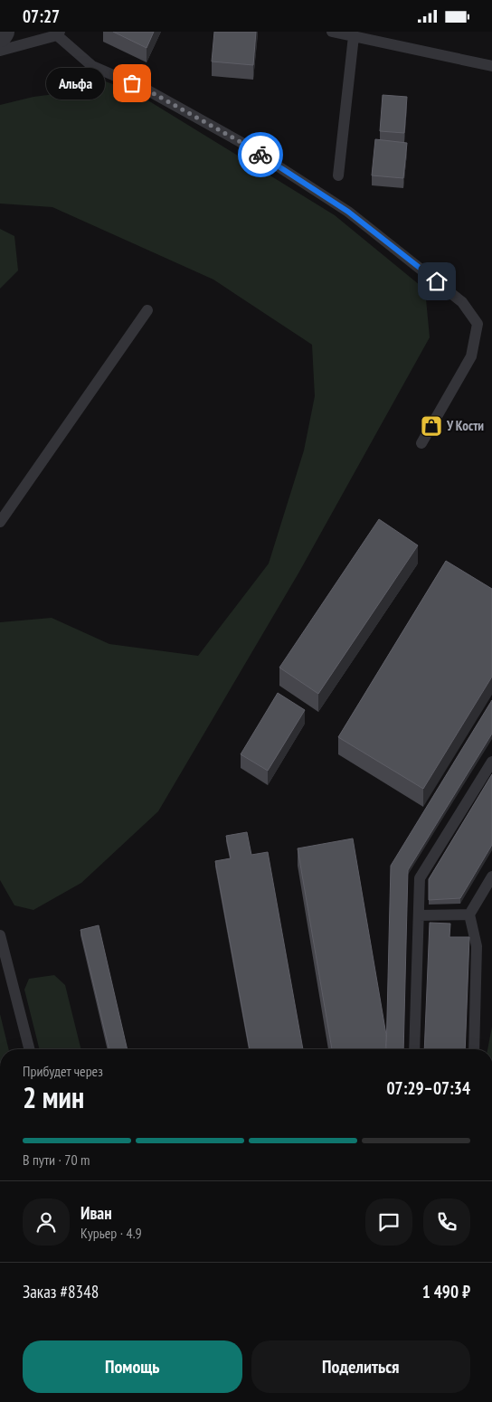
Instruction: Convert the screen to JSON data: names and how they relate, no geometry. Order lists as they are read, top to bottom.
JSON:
{
  "places": {
    "other": ["Альфа"],
    "shop": ["У Кости"]
  },
  "page": {
    "status": "07:27",
    "bubble": "Альфа",
    "heading": ["2 мин", "Прибудет через", "07:29–07:34"],
    "panel": [
      "Иван",
      "Курьер · 4.9",
      "Заказ #8348",
      "1 490 ₽"
    ],
    "bar": "В пути · 70 m",
    "buttons": ["Помощь", "Поделиться"]
  }
}
